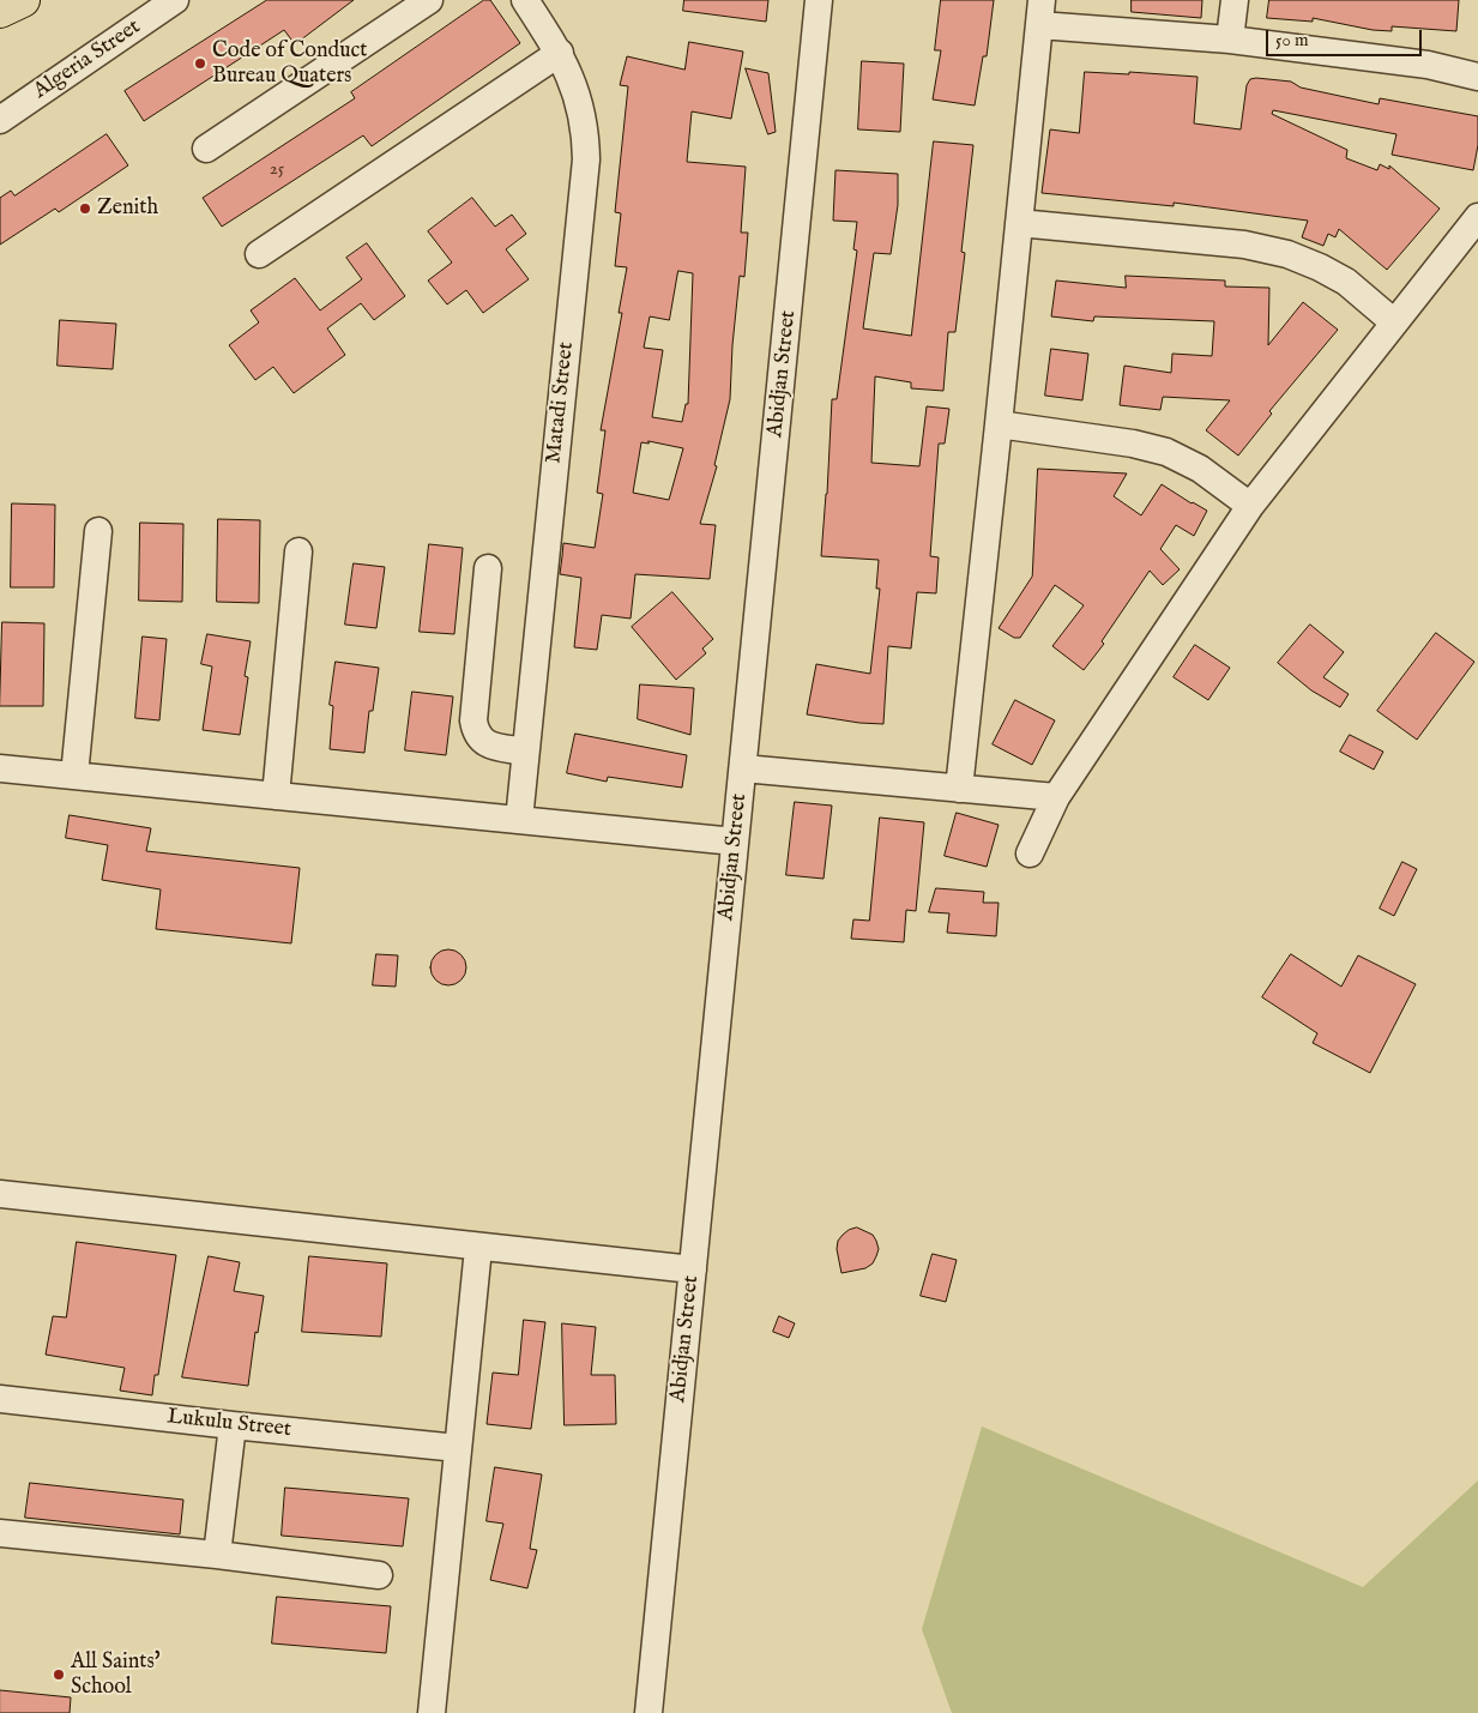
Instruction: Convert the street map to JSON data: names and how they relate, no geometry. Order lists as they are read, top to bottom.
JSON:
{
  "streets": {
    "street": [
      "Algeria Street",
      "Abidjan Street",
      "Matadi Street",
      "Lukulu Street"
    ]
  },
  "places": ["Code of Conduct Bureau Quaters", "Zenith", "All Saints' School"],
  "house_numbers": ["25"],
  "scale_bar": "50 m"
}
